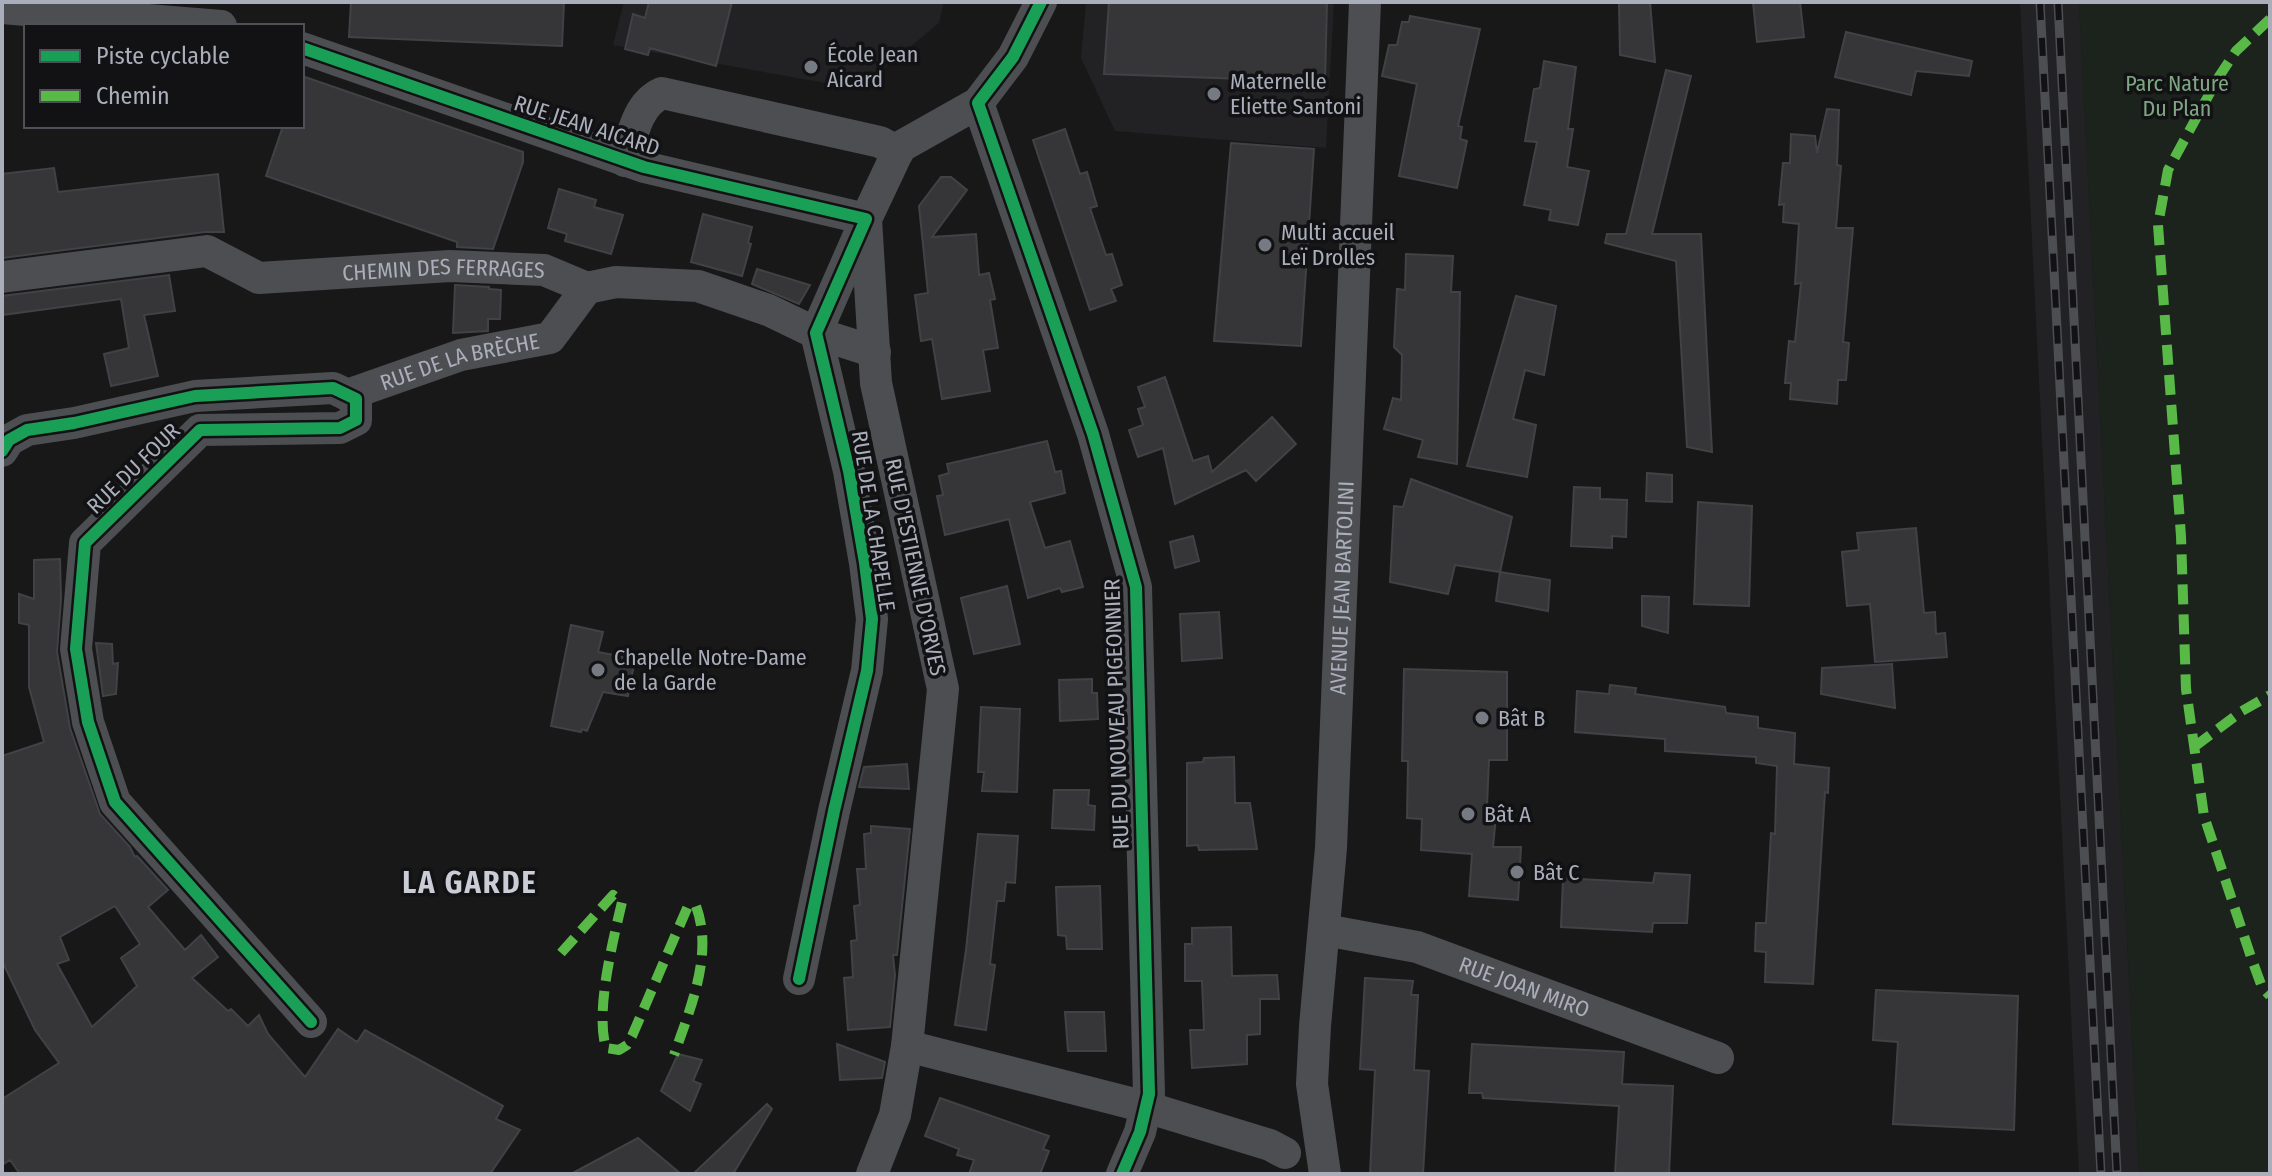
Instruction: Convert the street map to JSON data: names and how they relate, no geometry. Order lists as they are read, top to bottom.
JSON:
{
  "streets": {
    "street": [
      "RUE JEAN AICARD",
      "CHEMIN DES FERRAGES",
      "RUE DE LA BRÈCHE",
      "RUE DU FOUR",
      "RUE DE LA CHAPELLE",
      "RUE D'ESTIENNE D'ORVES",
      "AVENUE JEAN BARTOLINI",
      "RUE DU NOUVEAU PIGEONNIER",
      "RUE JOAN MIRO"
    ]
  },
  "crossings": [
    ["RUE JEAN AICARD", "RUE D'ESTIENNE D'ORVES"],
    ["CHEMIN DES FERRAGES", "RUE DE LA BRÈCHE"],
    ["RUE DE LA BRÈCHE", "RUE DU FOUR"],
    ["AVENUE JEAN BARTOLINI", "RUE JOAN MIRO"]
  ],
  "districts": ["LA GARDE"],
  "parks": ["Parc Nature Du Plan"],
  "places": [
    "École Jean Aicard",
    "Maternelle Eliette Santoni",
    "Multi accueil Leï Drolles",
    "Chapelle Notre-Dame de la Garde",
    "Bât B",
    "Bât A",
    "Bât C"
  ],
  "legend": ["Piste cyclable", "Chemin"]
}
